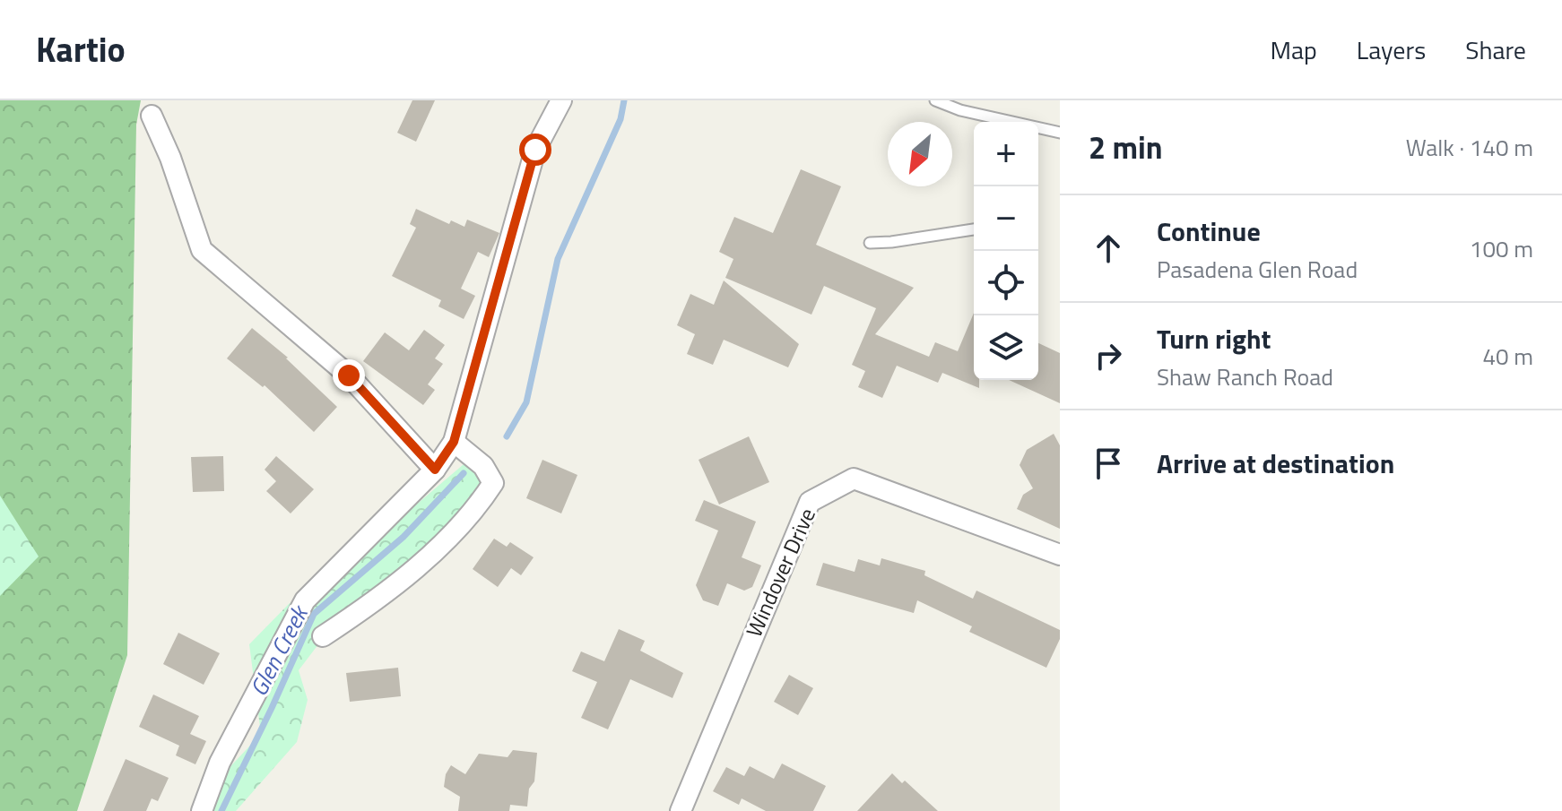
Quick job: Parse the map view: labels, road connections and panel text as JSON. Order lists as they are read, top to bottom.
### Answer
{
  "streets": {
    "street": ["Windover Drive"]
  },
  "water": ["Glen Creek"],
  "north": "bottom left",
  "page": {
    "header": "Kartio",
    "nav": ["Map", "Layers", "Share"],
    "heading": ["2 min", "Walk · 140 m"],
    "map_buttons": ["+", "−"],
    "list": [
      ["Continue", "Pasadena Glen Road", "100 m"],
      ["Turn right", "Shaw Ranch Road", "40 m"],
      "Arrive at destination"
    ]
  }
}
